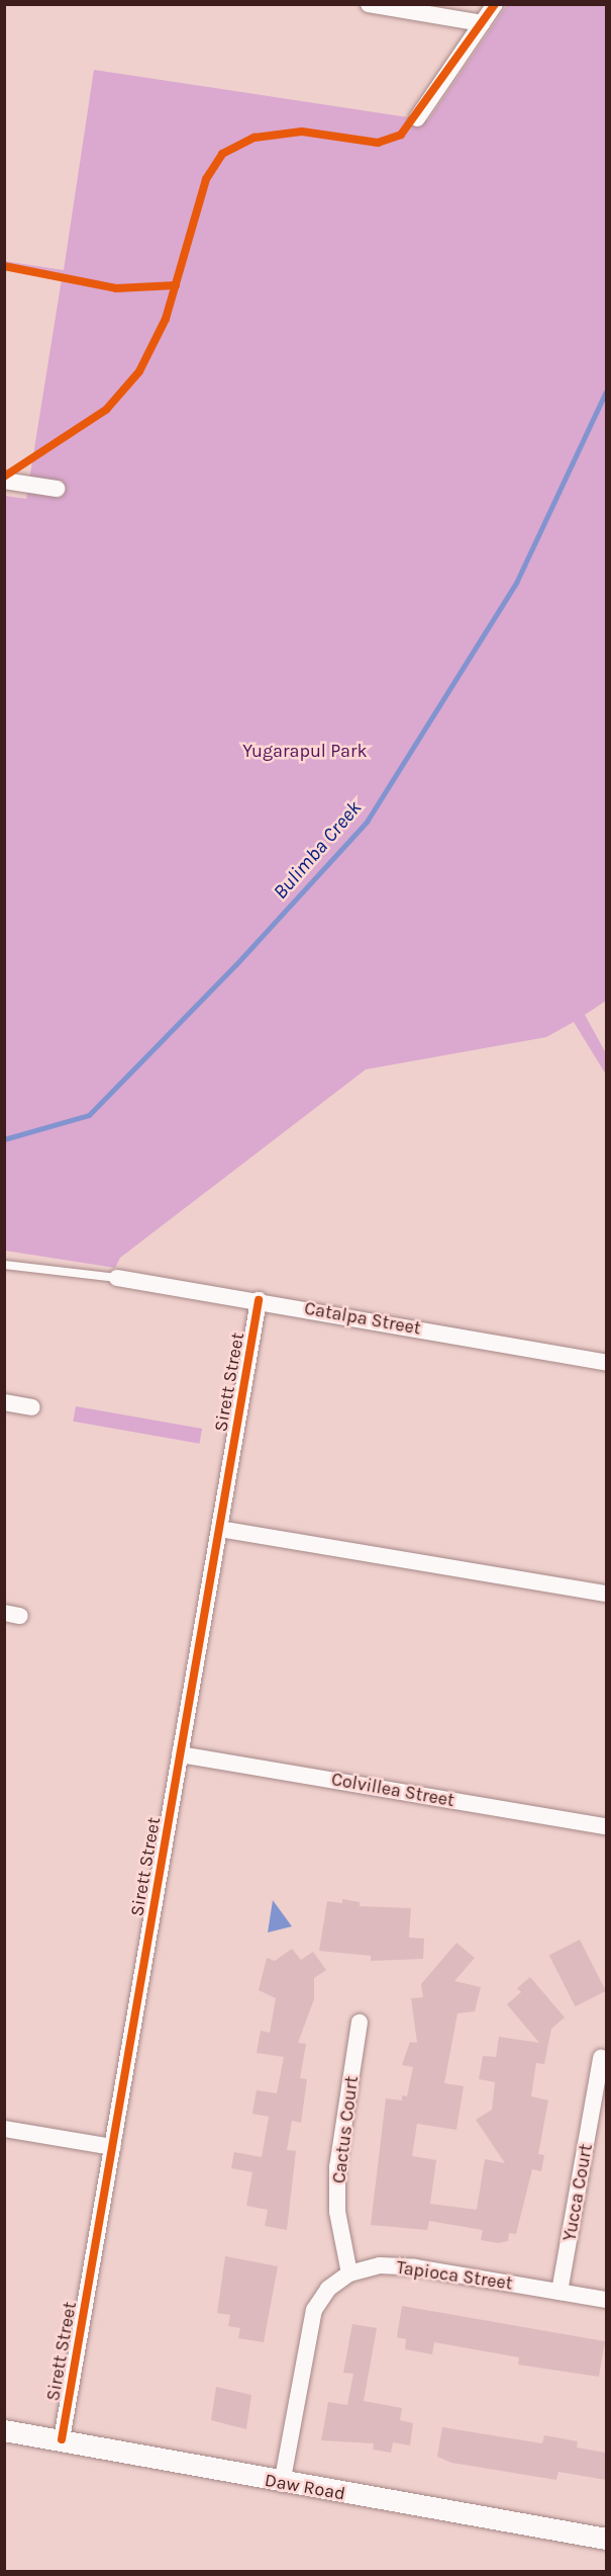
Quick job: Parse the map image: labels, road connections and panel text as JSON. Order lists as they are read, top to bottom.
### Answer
{
  "streets": {
    "street": [
      "Catalpa Street",
      "Sirett Street",
      "Colvillea Street",
      "Cactus Court",
      "Yucca Court",
      "Tapioca Street",
      "Daw Road"
    ]
  },
  "crossings": [
    ["Catalpa Street", "Sirett Street"],
    ["Sirett Street", "Colvillea Street"],
    ["Sirett Street", "Daw Road"],
    ["Cactus Court", "Tapioca Street"],
    ["Yucca Court", "Tapioca Street"],
    ["Tapioca Street", "Daw Road"]
  ],
  "water": ["Bulimba Creek"],
  "parks": ["Yugarapul Park"]
}
